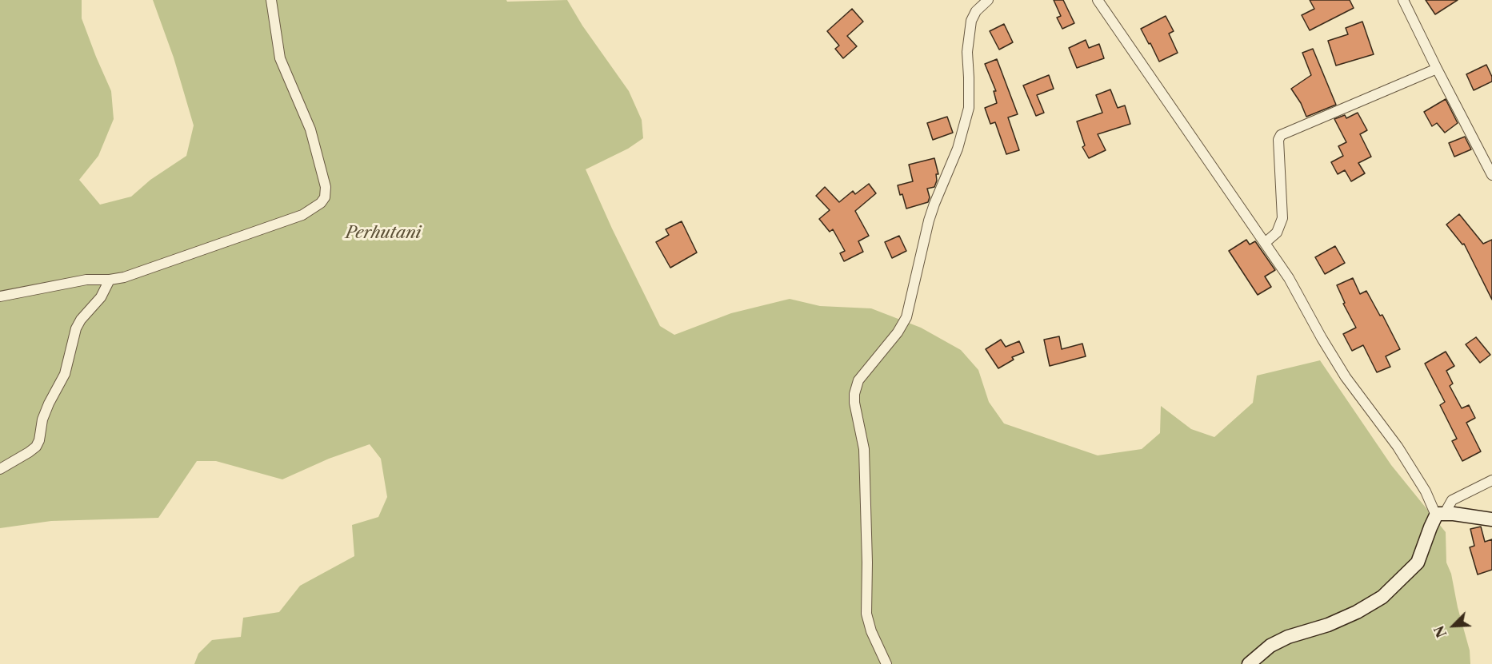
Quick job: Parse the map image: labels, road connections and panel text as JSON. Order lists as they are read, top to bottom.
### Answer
{
  "parks": ["Perhutani"],
  "north": "bottom left"
}
